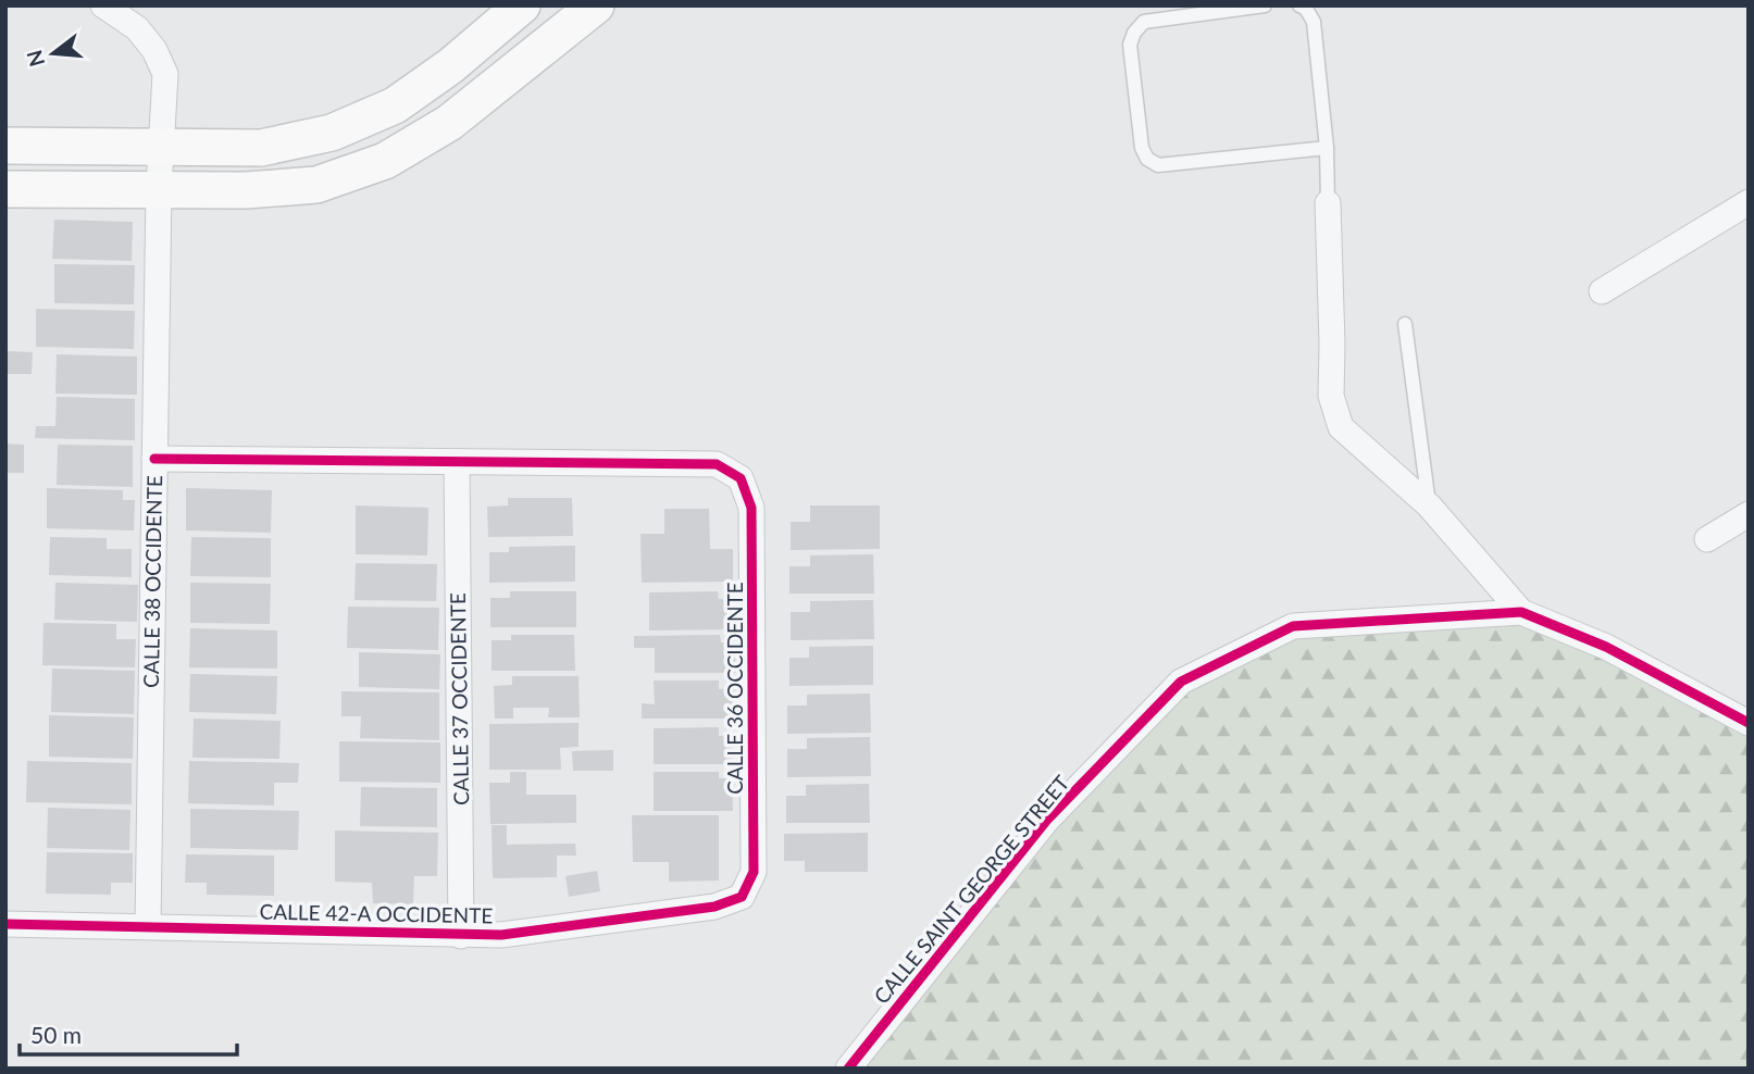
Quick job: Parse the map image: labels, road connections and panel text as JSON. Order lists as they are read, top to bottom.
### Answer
{
  "streets": {
    "street": [
      "CALLE 38 OCCIDENTE",
      "CALLE 36 OCCIDENTE",
      "CALLE 37 OCCIDENTE",
      "CALLE SAINT GEORGE STREET",
      "CALLE 42-A OCCIDENTE"
    ]
  },
  "crossings": [
    ["CALLE 38 OCCIDENTE", "CALLE 42-A OCCIDENTE"],
    ["CALLE 36 OCCIDENTE", "CALLE 37 OCCIDENTE"],
    ["CALLE 36 OCCIDENTE", "CALLE 42-A OCCIDENTE"],
    ["CALLE 37 OCCIDENTE", "CALLE 42-A OCCIDENTE"]
  ],
  "scale_bar": "50 m",
  "north": "left"
}
